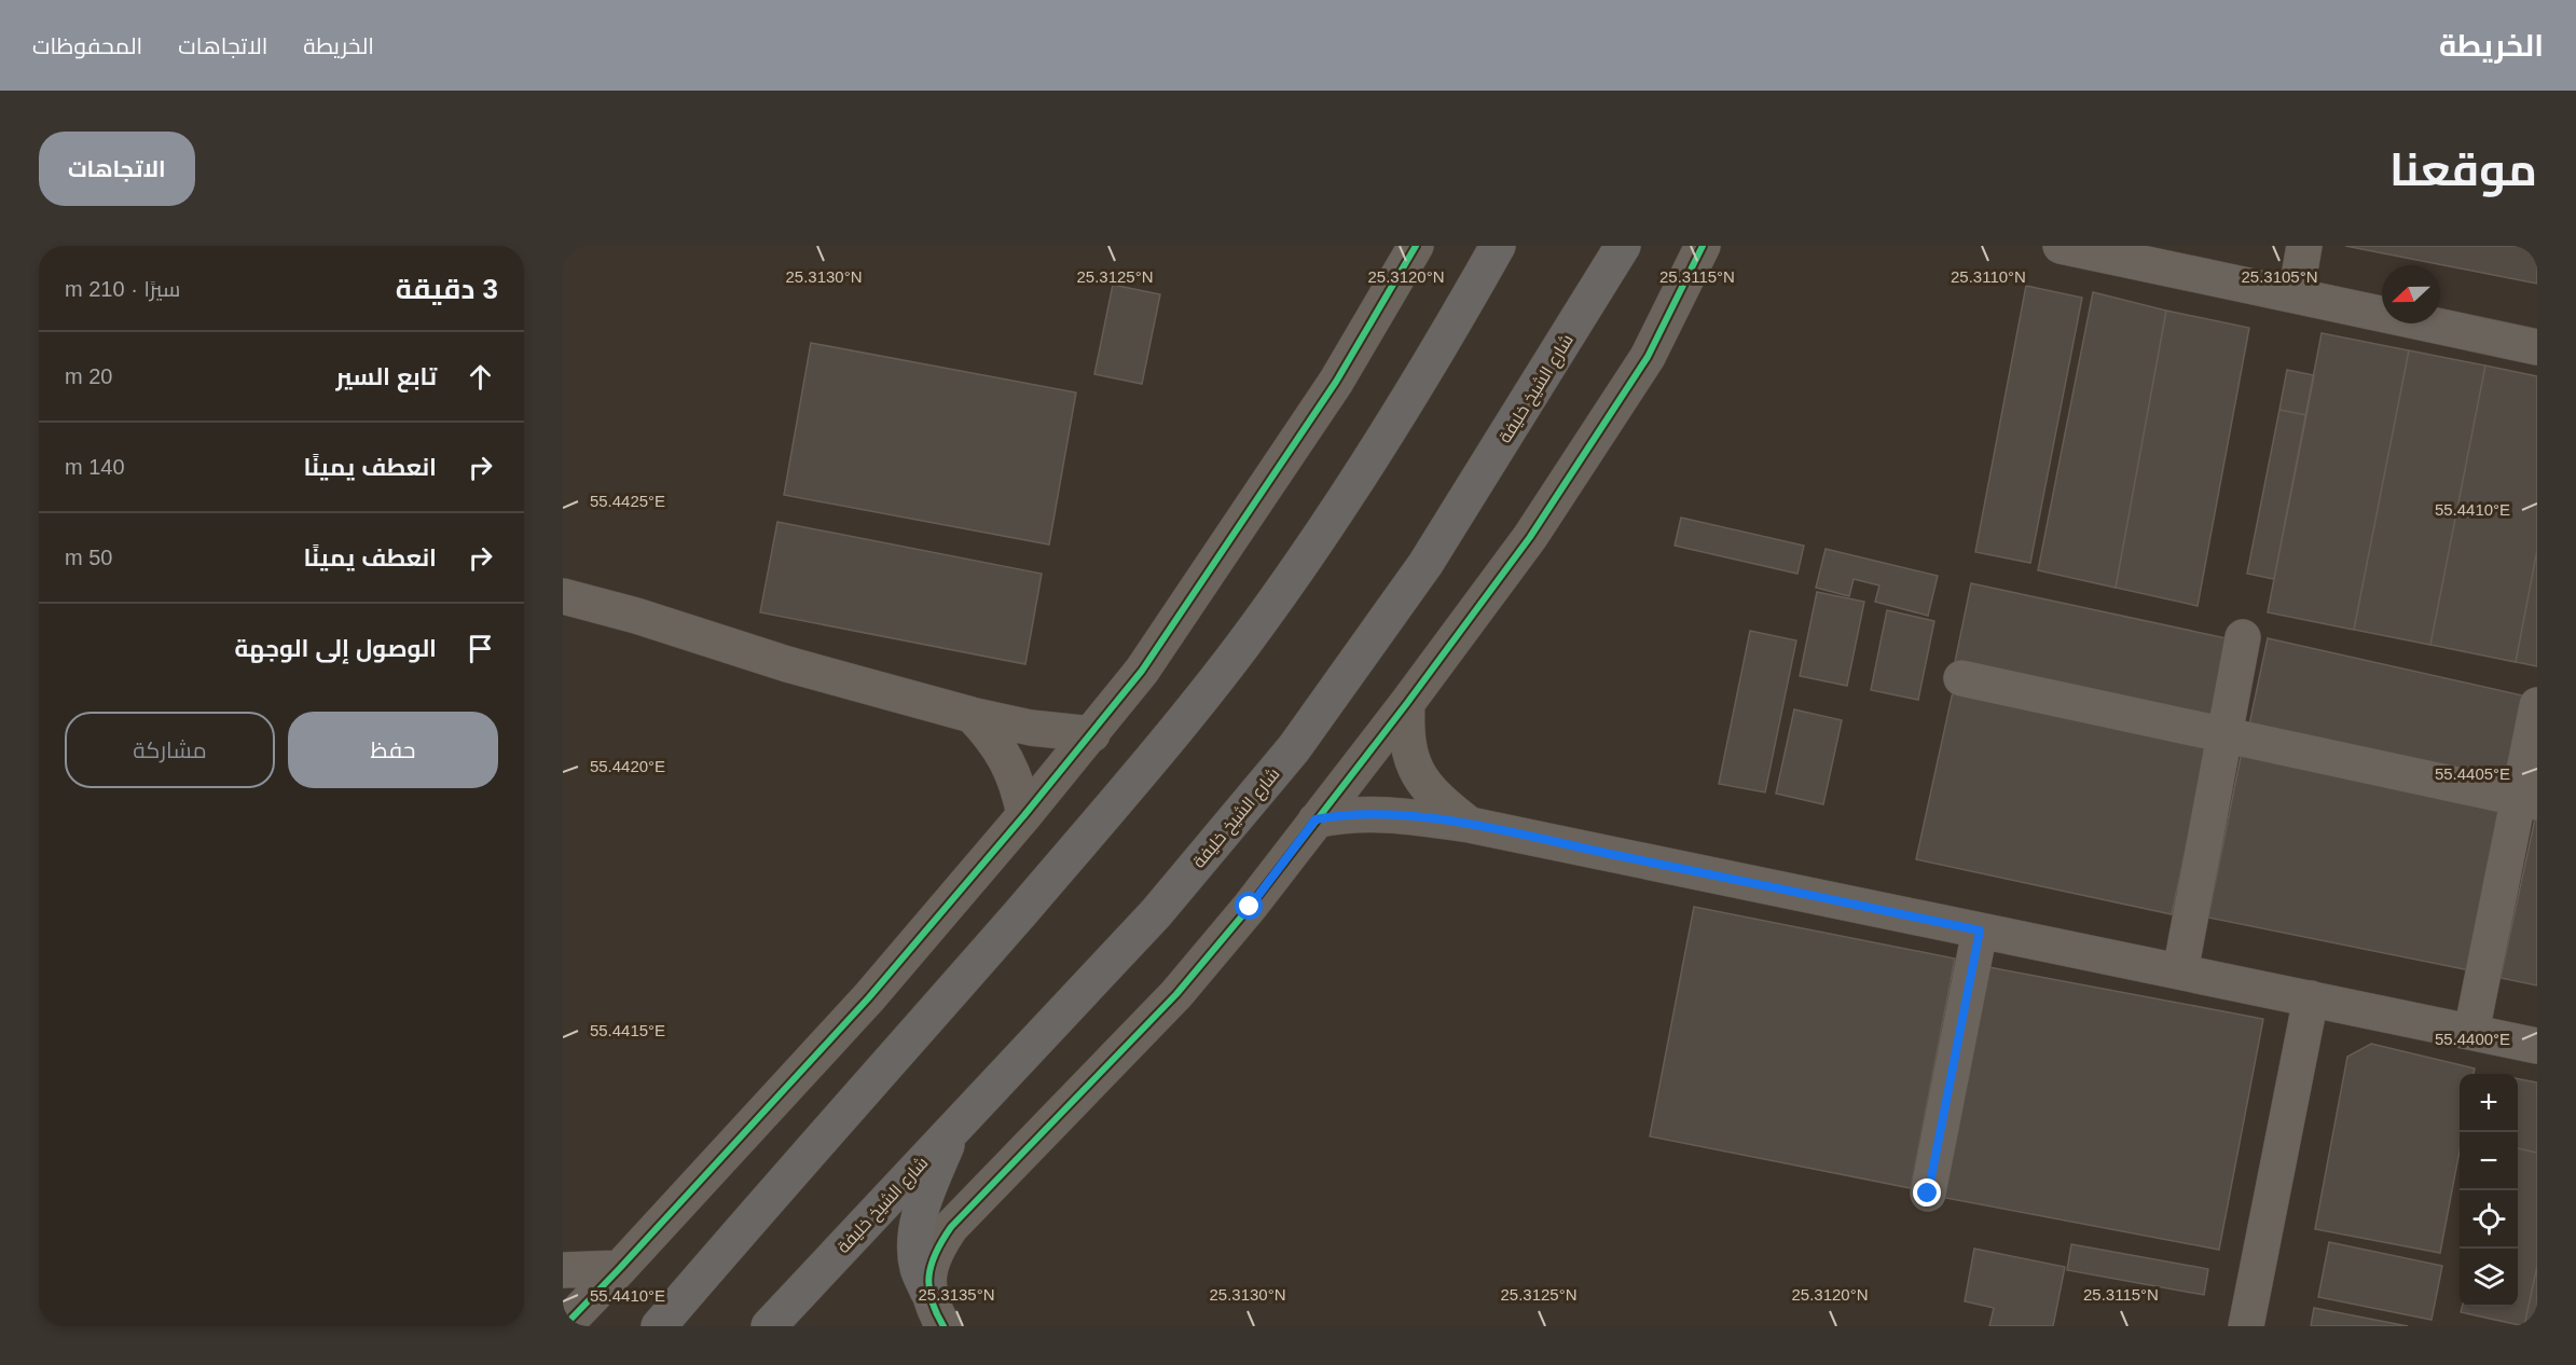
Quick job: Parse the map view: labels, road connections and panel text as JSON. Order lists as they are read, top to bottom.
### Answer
{
  "streets": {
    "highway": ["شارع الشيخ خليفة"]
  },
  "north": "left",
  "page": {
    "header": "الخريطة",
    "nav": ["الخريطة", "الاتجاهات", "المحفوظات"],
    "title": "موقعنا",
    "buttons": [
      "الاتجاهات",
      ["حفظ", "مشاركة"]
    ],
    "heading": ["3 دقيقة", "سيرًا · 210 m"],
    "list": [
      ["تابع السير", "20 m"],
      ["انعطف يمينًا", "140 m"],
      ["انعطف يمينًا", "50 m"],
      "الوصول إلى الوجهة"
    ],
    "map_buttons": ["+", "−"]
  },
  "coordinates": [
    "25.3130°N",
    "25.3125°N",
    "25.3120°N",
    "25.3115°N",
    "25.3110°N",
    "25.3105°N",
    "55.4425°E",
    "55.4410°E",
    "55.4420°E",
    "55.4405°E",
    "55.4415°E",
    "55.4400°E",
    "25.3135°N"
  ]
}
